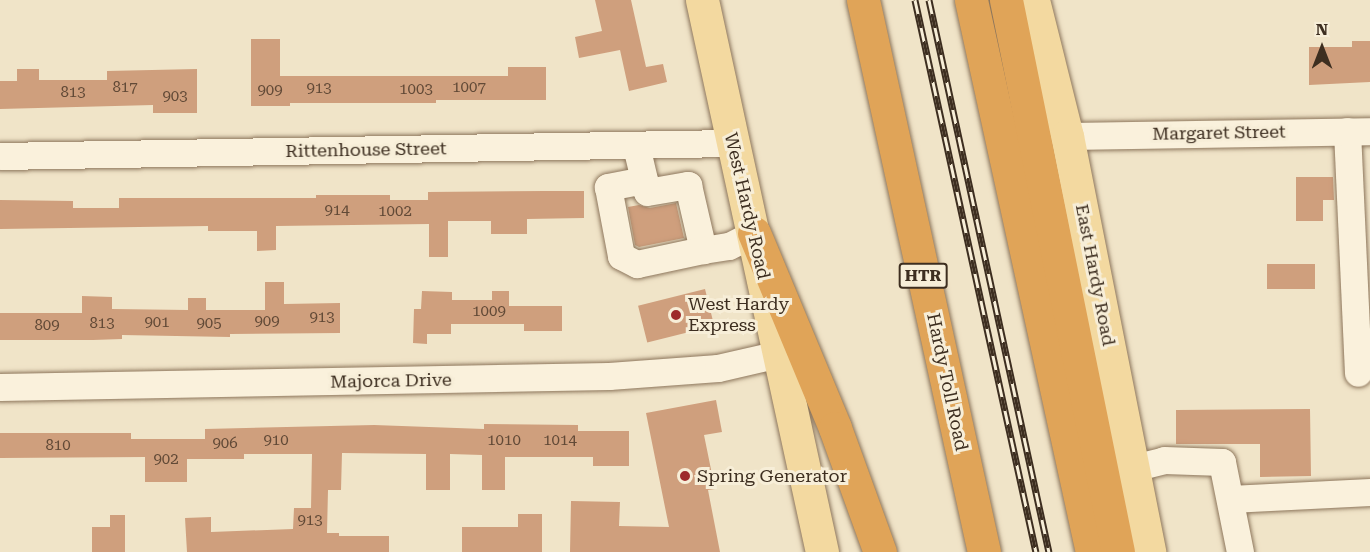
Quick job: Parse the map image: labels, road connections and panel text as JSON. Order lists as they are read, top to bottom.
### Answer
{
  "streets": {
    "highway": ["HTR", "Hardy Toll Road"],
    "main road": ["West Hardy Road", "East Hardy Road"],
    "street": ["Margaret Street", "Rittenhouse Street", "Majorca Drive"]
  },
  "crossings": [
    ["Margaret Street", "East Hardy Road"],
    ["Rittenhouse Street", "West Hardy Road"],
    ["West Hardy Road", "Majorca Drive"]
  ],
  "places": ["West Hardy Express", "Spring Generator"],
  "house_numbers": [
    "817",
    "1007",
    "913",
    "1003",
    "909",
    "813",
    "903",
    "914",
    "1002",
    "1009",
    "913",
    "909",
    "901",
    "813",
    "905",
    "809",
    "910",
    "1010",
    "1014",
    "906",
    "810",
    "902",
    "913"
  ],
  "north": "top"
}
